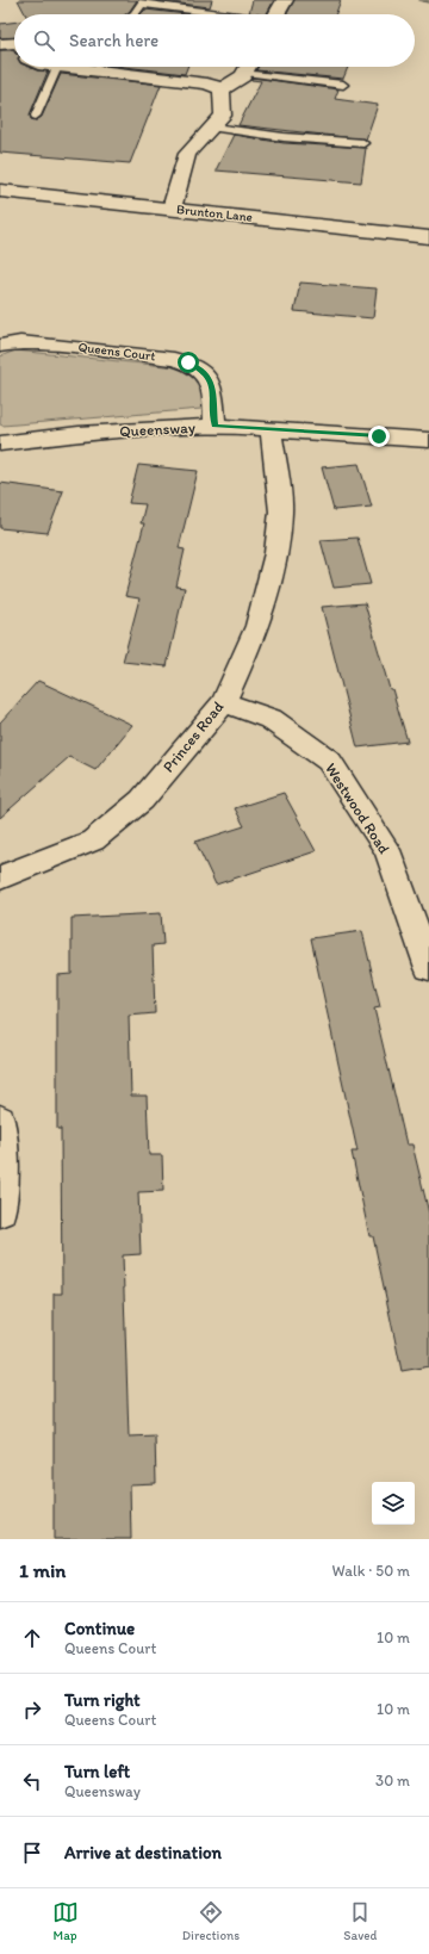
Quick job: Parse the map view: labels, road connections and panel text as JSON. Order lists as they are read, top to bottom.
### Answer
{
  "streets": {
    "street": [
      "Brunton Lane",
      "Queens Court",
      "Queensway",
      "Princes Road",
      "Westwood Road"
    ]
  },
  "crossings": [
    ["Queens Court", "Queensway"],
    ["Queensway", "Princes Road"],
    ["Princes Road", "Westwood Road"]
  ],
  "page": {
    "search": "Search here",
    "heading": ["1 min", "Walk · 50 m"],
    "list": [
      ["Continue", "Queens Court", "10 m"],
      ["Turn right", "Queens Court", "10 m"],
      ["Turn left", "Queensway", "30 m"],
      "Arrive at destination"
    ],
    "nav": ["Map", "Directions", "Saved"]
  }
}
